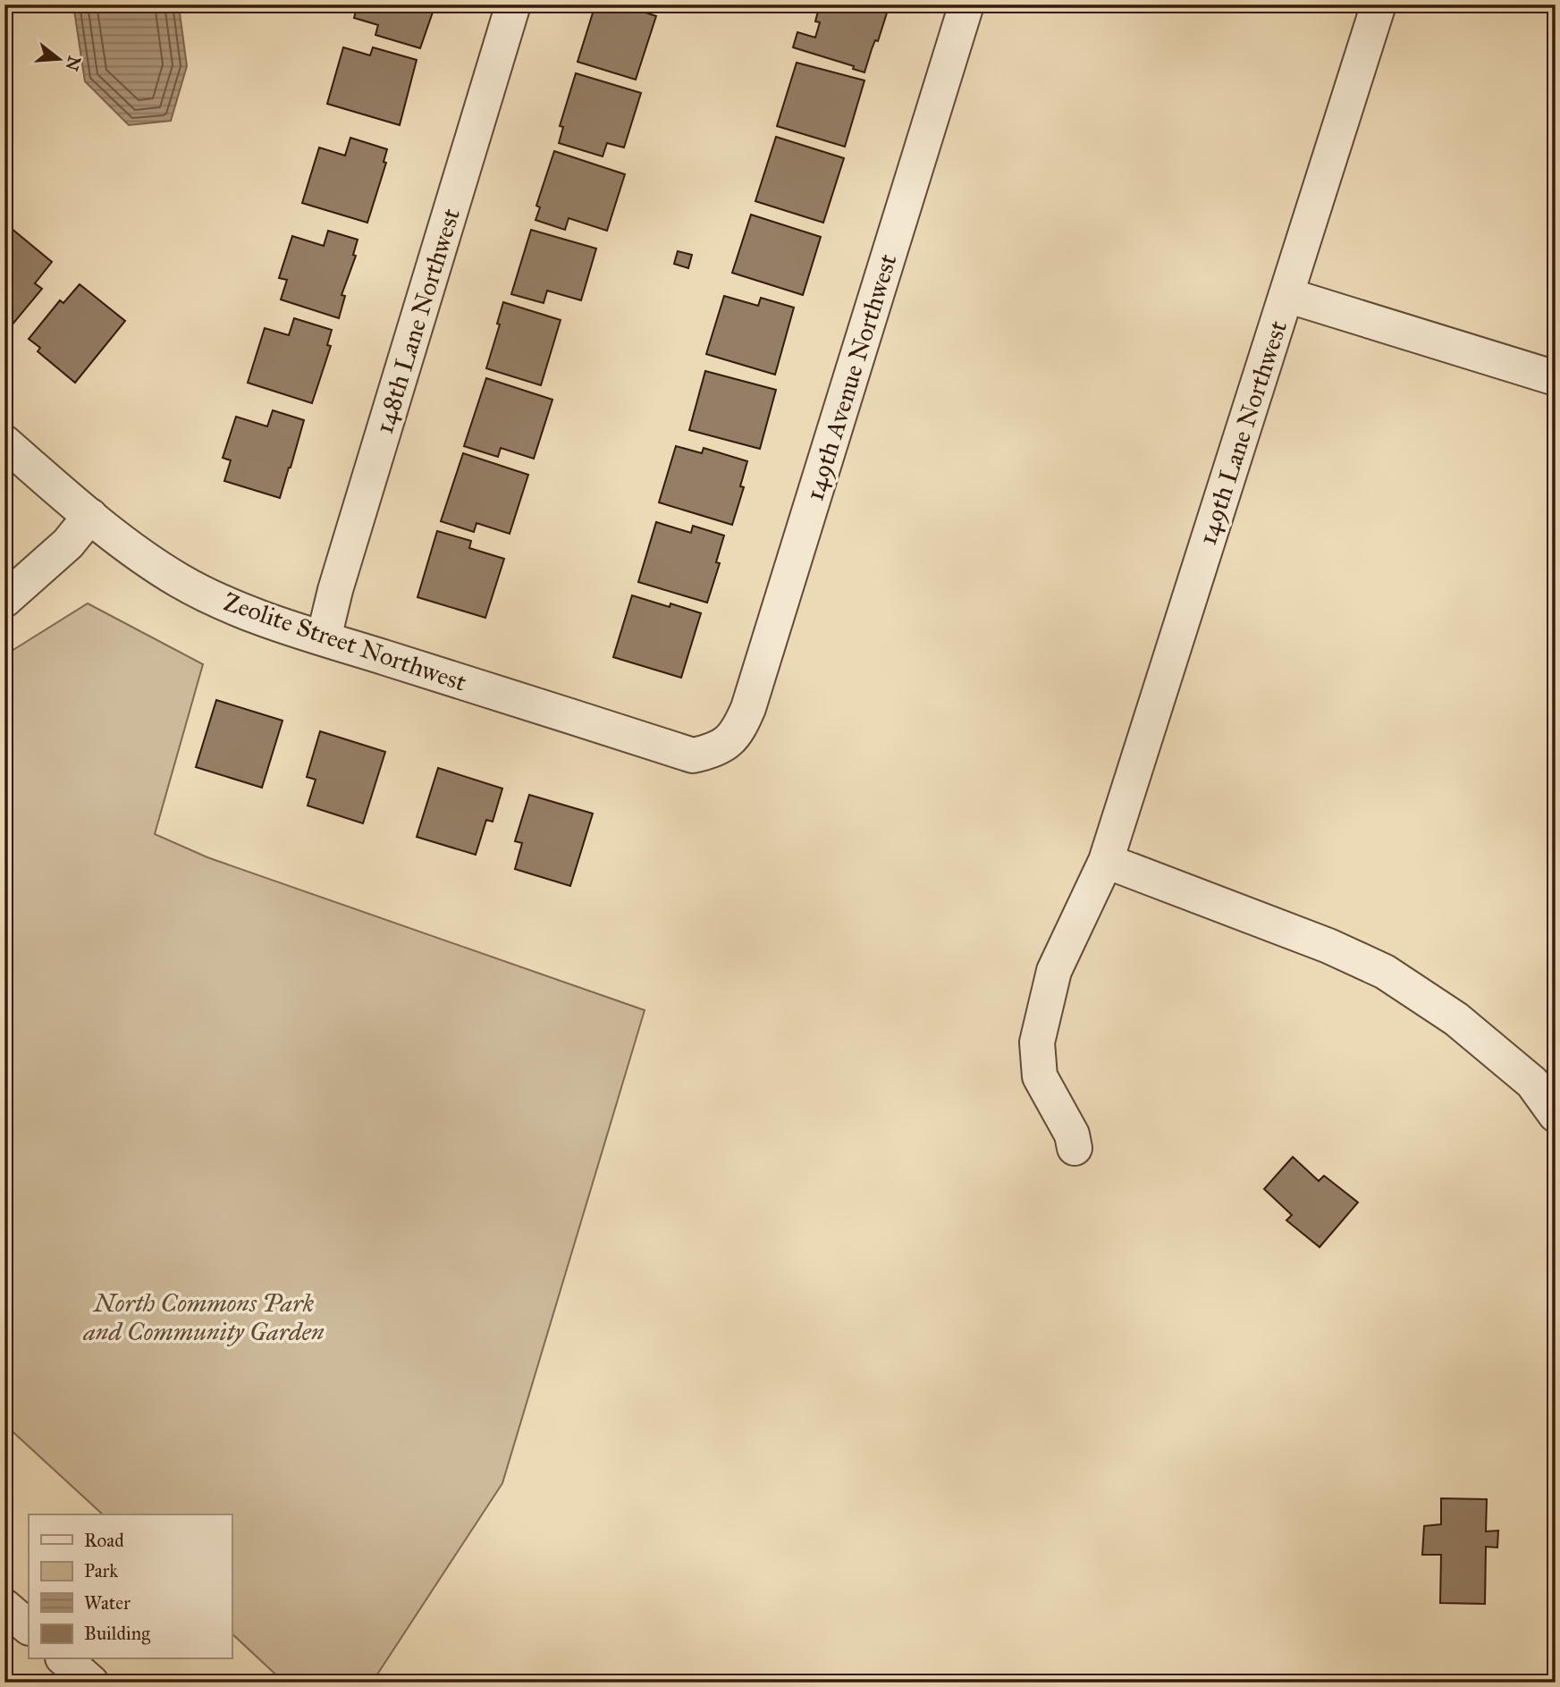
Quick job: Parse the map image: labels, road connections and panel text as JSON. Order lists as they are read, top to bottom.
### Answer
{
  "streets": {
    "street": [
      "148th Lane Northwest",
      "149th Avenue Northwest",
      "149th Lane Northwest",
      "Zeolite Street Northwest"
    ]
  },
  "crossings": [
    ["148th Lane Northwest", "Zeolite Street Northwest"],
    ["149th Avenue Northwest", "Zeolite Street Northwest"]
  ],
  "parks": ["North Commons Park and Community Garden"],
  "legend": [
    "Road",
    "Park",
    "Water",
    "Building"
  ],
  "north": "right"
}
